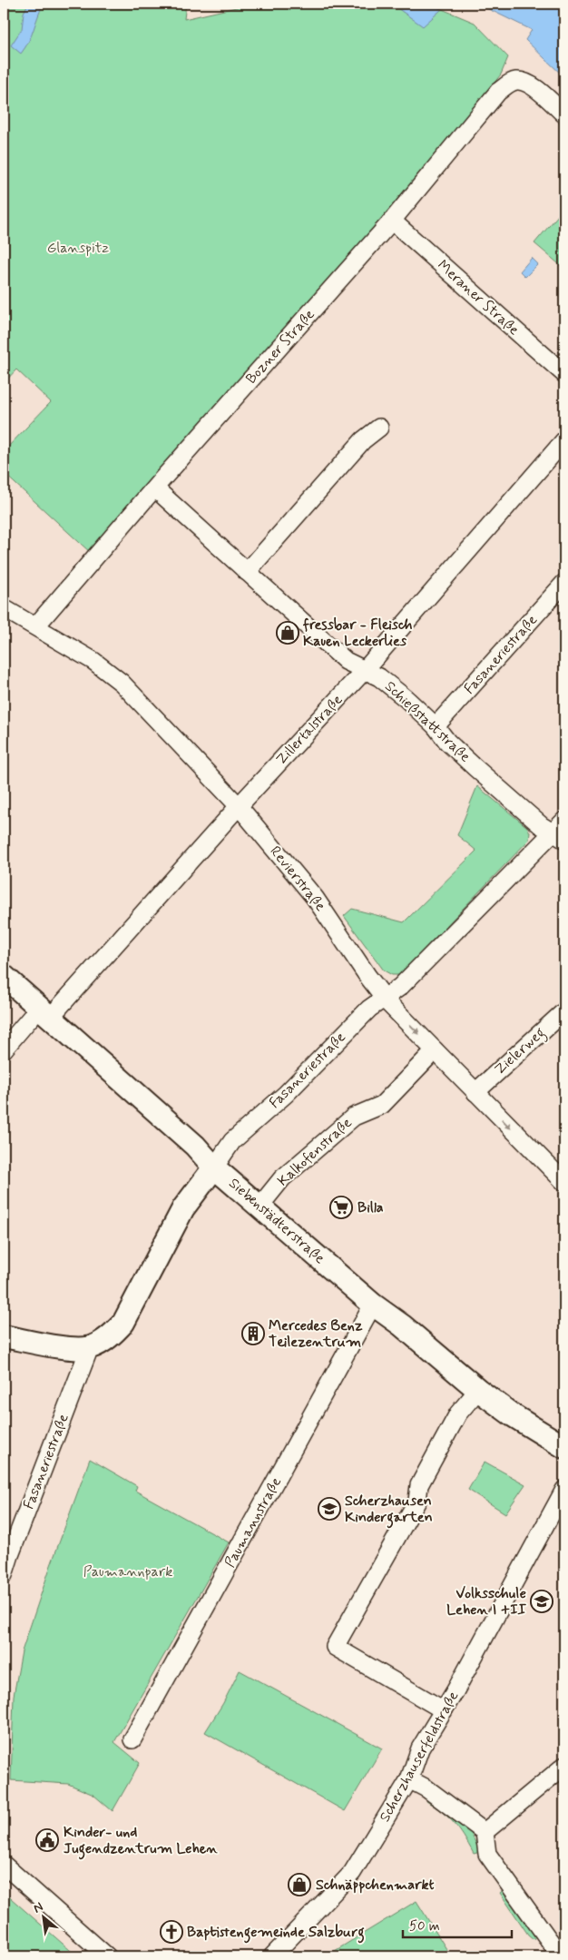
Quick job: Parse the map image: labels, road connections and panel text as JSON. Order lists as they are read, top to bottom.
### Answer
{
  "streets": {
    "street": [
      "Meraner Straße",
      "Bozner Straße",
      "Fasaneriestraße",
      "Schießstattstraße",
      "Zillertalstraße",
      "Revierstraße",
      "Zielerweg",
      "Kalkofenstraße",
      "Siebenstädterstraße",
      "Paumannstraße",
      "Scherzhauserfeldstraße"
    ]
  },
  "crossings": [
    ["Meraner Straße", "Bozner Straße"],
    ["Bozner Straße", "Schießstattstraße"],
    ["Bozner Straße", "Revierstraße"],
    ["Fasaneriestraße", "Schießstattstraße"],
    ["Fasaneriestraße", "Revierstraße"],
    ["Fasaneriestraße", "Siebenstädterstraße"],
    ["Schießstattstraße", "Zillertalstraße"],
    ["Zillertalstraße", "Revierstraße"],
    ["Zillertalstraße", "Siebenstädterstraße"],
    ["Revierstraße", "Zielerweg"],
    ["Revierstraße", "Kalkofenstraße"],
    ["Kalkofenstraße", "Siebenstädterstraße"],
    ["Siebenstädterstraße", "Paumannstraße"]
  ],
  "parks": ["Glanspitz", "Paumannpark"],
  "places": {
    "shop": ["fressbar - Fleisch Kauen Leckerlies", "Schnäppchenmarkt"],
    "supermarket": ["Billa"],
    "building": ["Mercedes Benz Teilezentrum"],
    "school or university": ["Scherzhausen Kindergarten", "Volksschule Lehen I +II"],
    "public building": ["Kinder- und Jugendzentrum Lehen"],
    "church": ["Baptistengemeinde Salzburg"]
  },
  "scale_bar": "50 m",
  "north": "top left"
}
